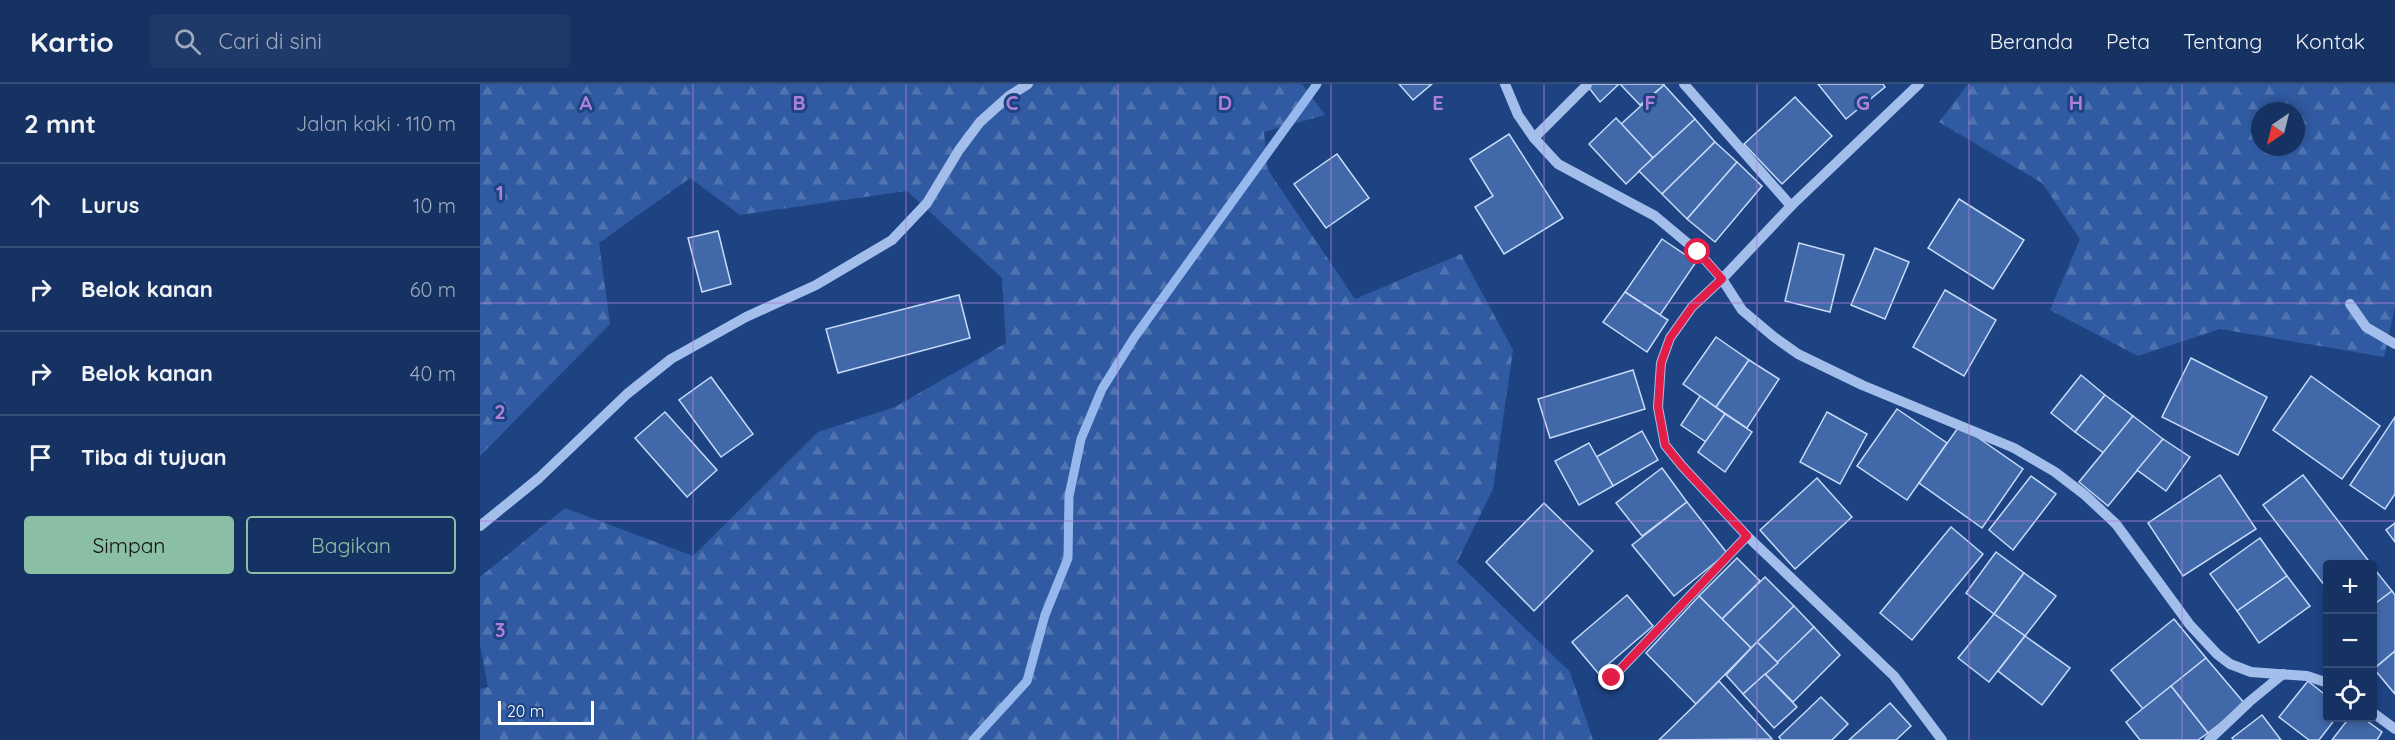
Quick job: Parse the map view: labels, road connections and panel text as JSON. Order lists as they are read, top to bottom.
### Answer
{
  "scale_bar": "20 m",
  "north": "bottom left",
  "page": {
    "header": "Kartio",
    "search": "Cari di sini",
    "nav": [
      "Beranda",
      "Peta",
      "Tentang",
      "Kontak"
    ],
    "heading": ["2 mnt", "Jalan kaki · 110 m"],
    "list": [
      ["Lurus", "10 m"],
      ["Belok kanan", "60 m"],
      ["Belok kanan", "40 m"],
      "Tiba di tujuan"
    ],
    "buttons": ["Simpan", "Bagikan"],
    "map_buttons": ["+", "−"],
    "scale": "20 m"
  },
  "grid": {
    "columns": [
      "A",
      "B",
      "C",
      "D",
      "E",
      "F",
      "G",
      "H"
    ],
    "rows": ["1", "2", "3"]
  }
}
